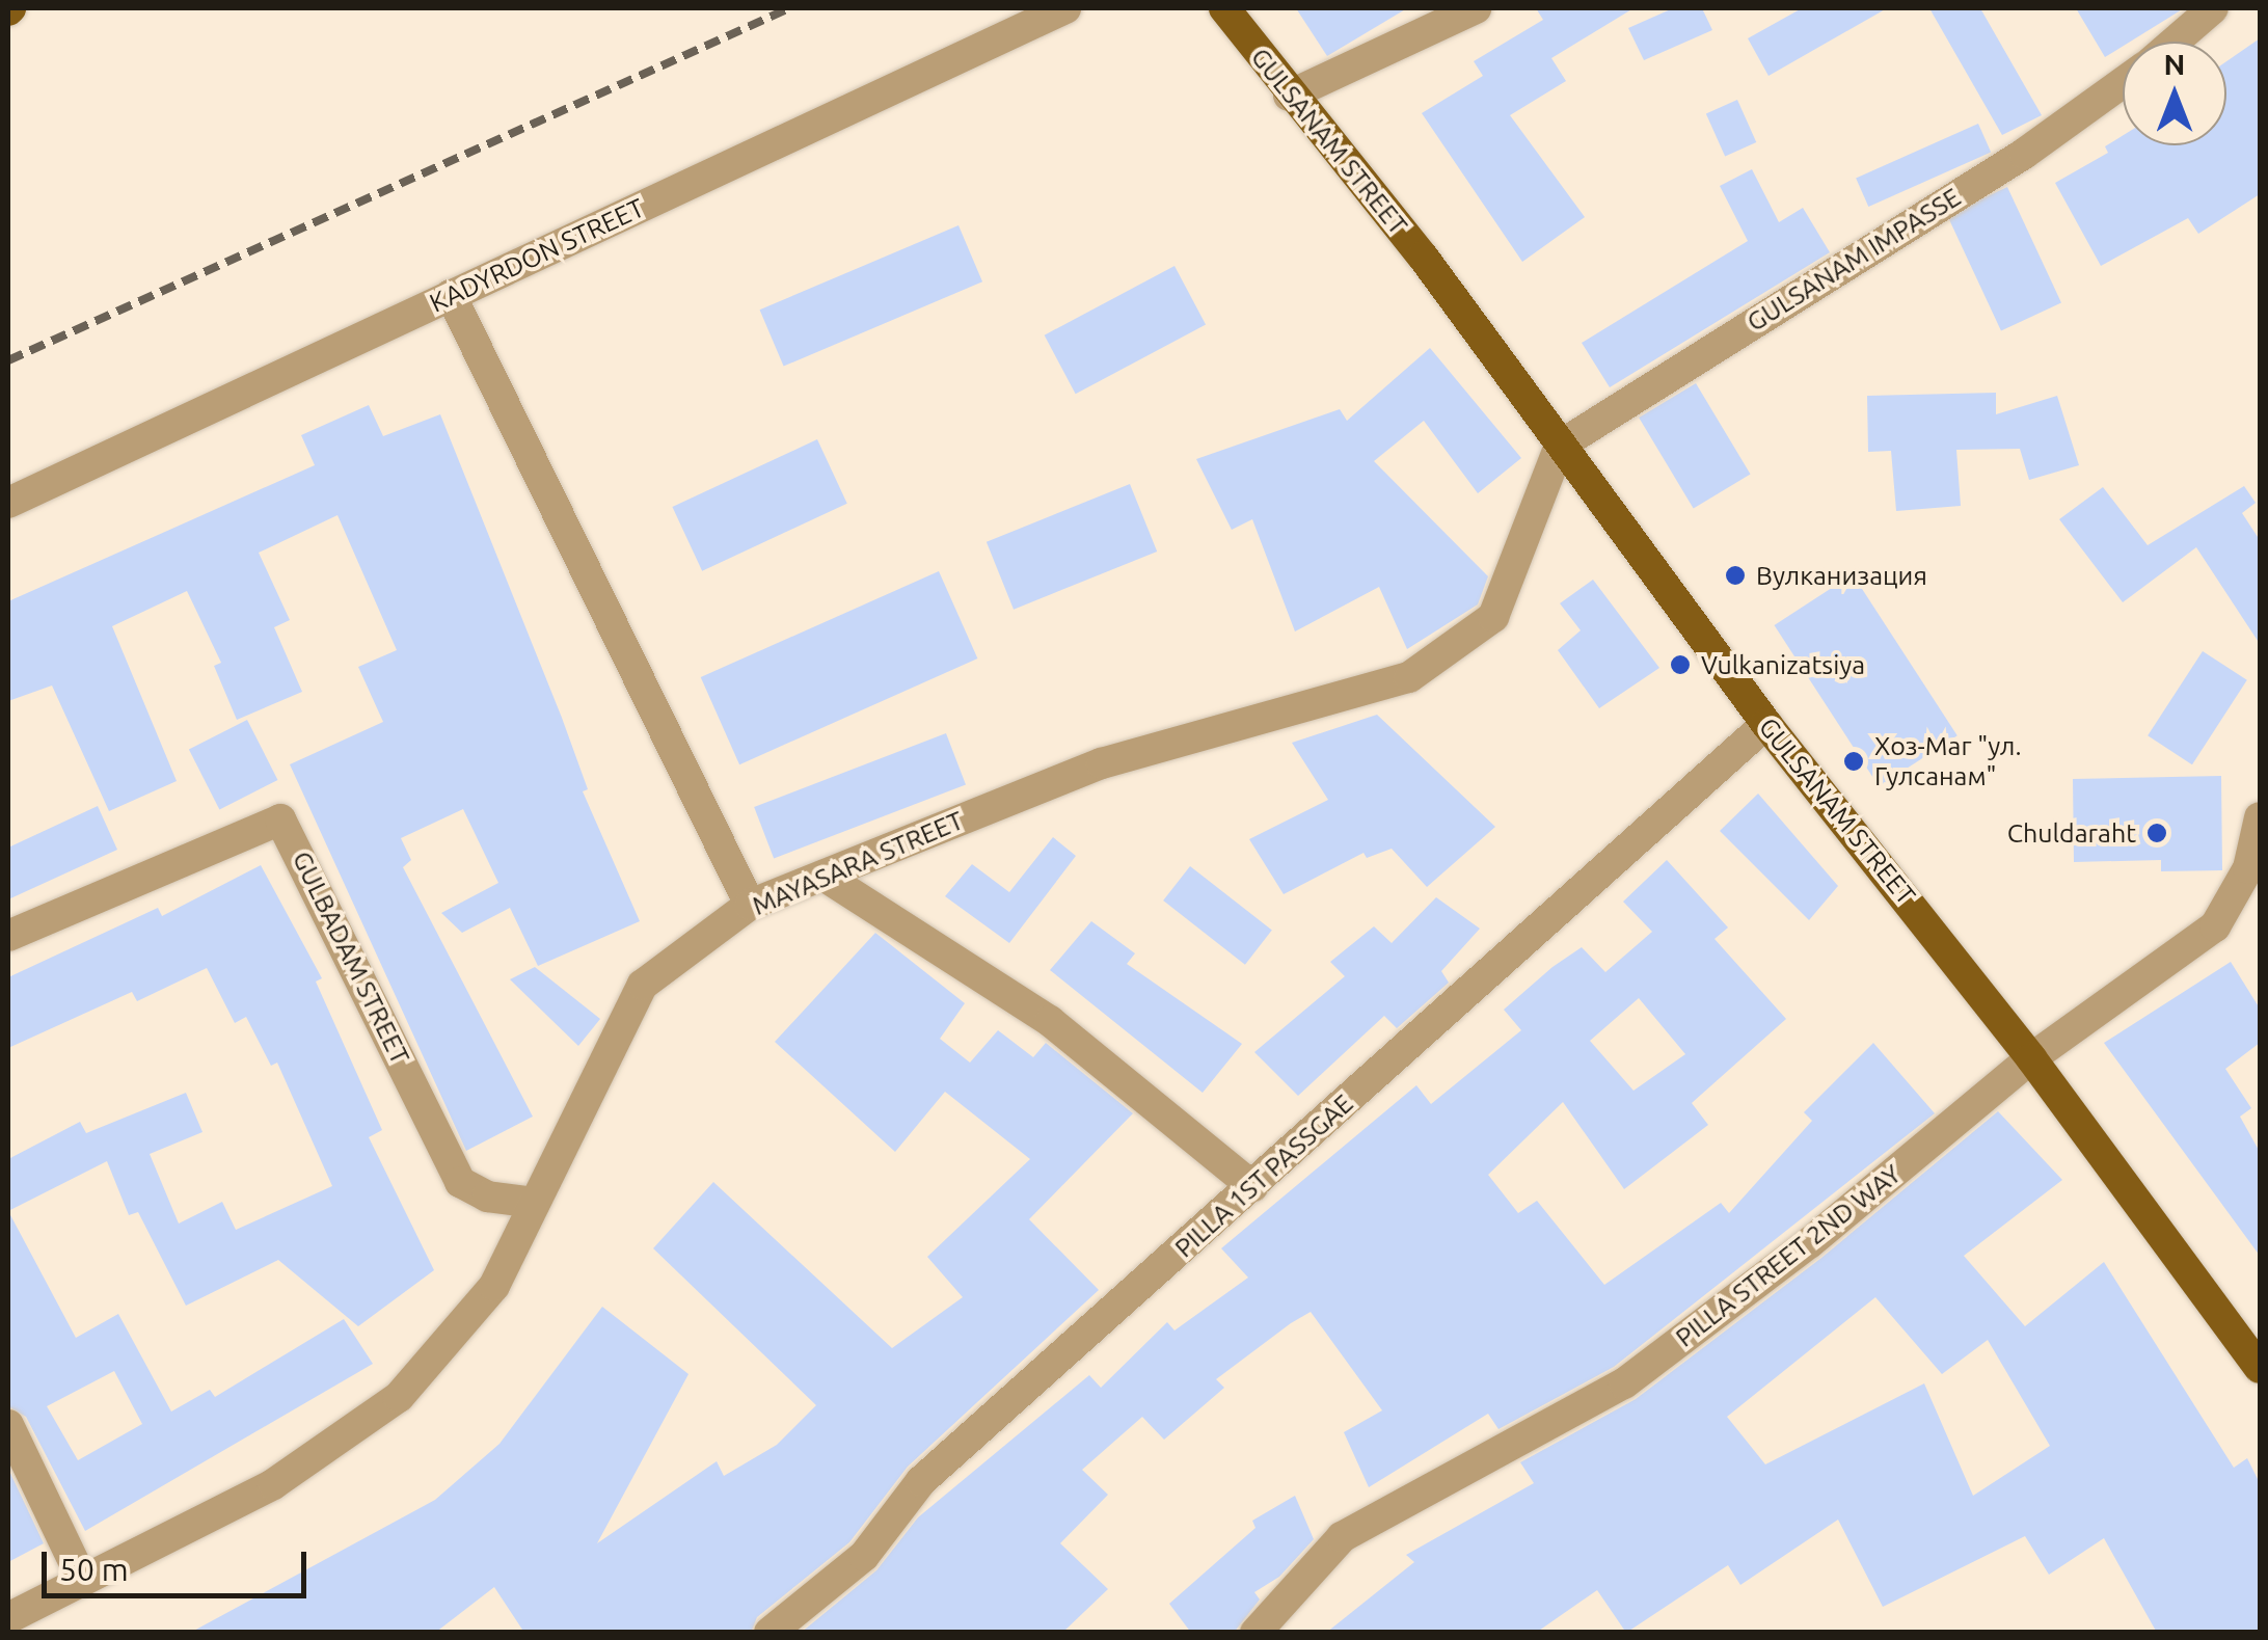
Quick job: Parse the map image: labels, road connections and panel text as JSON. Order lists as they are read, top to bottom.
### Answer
{
  "streets": {
    "main road": ["GULSANAM STREET"],
    "street": [
      "KADYRDON STREET",
      "GULSANAM IMPASSE",
      "MAYASARA STREET",
      "GULBADAM STREET",
      "PILLA 1ST PASSGAE",
      "PILLA STREET 2ND WAY"
    ]
  },
  "crossings": [
    ["GULSANAM STREET", "GULSANAM IMPASSE"],
    ["GULSANAM STREET", "MAYASARA STREET"],
    ["GULSANAM STREET", "PILLA 1ST PASSGAE"],
    ["GULSANAM STREET", "PILLA STREET 2ND WAY"],
    ["GULSANAM IMPASSE", "MAYASARA STREET"],
    ["MAYASARA STREET", "GULBADAM STREET"]
  ],
  "places": [
    "Вулканизация",
    "Vulkanizatsiya",
    "Хоз-Маг \"ул. Гулсанам\"",
    "Chuldaraht"
  ],
  "scale_bar": "50 m",
  "north": "top"
}
